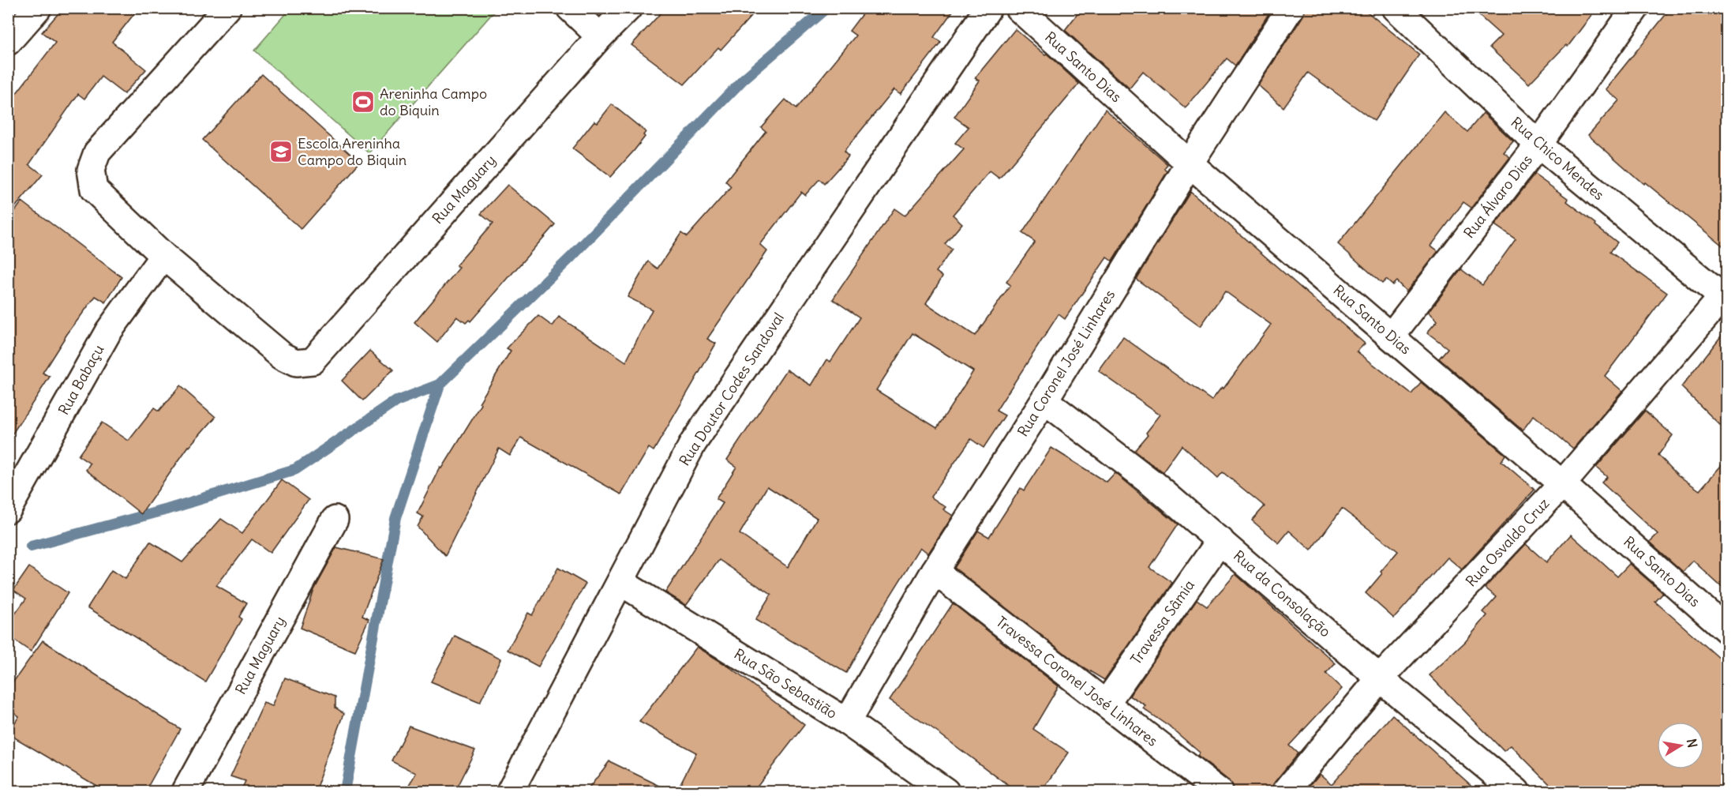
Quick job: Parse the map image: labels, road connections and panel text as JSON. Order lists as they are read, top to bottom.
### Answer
{
  "streets": {
    "street": [
      "Rua Santo Dias",
      "Rua Chico Mendes",
      "Rua Maguary",
      "Rua Álvaro Dias",
      "Rua Coronel José Linhares",
      "Rua Babaçu",
      "Rua Doutor Codes Sandoval",
      "Rua Osvaldo Cruz",
      "Rua da Consolação",
      "Travessa Sâmia",
      "Travessa Coronel José Linhares",
      "Rua São Sebastião"
    ]
  },
  "crossings": [
    ["Rua Santo Dias", "Rua Álvaro Dias"],
    ["Rua Santo Dias", "Rua Coronel José Linhares"],
    ["Rua Santo Dias", "Rua Osvaldo Cruz"],
    ["Rua Chico Mendes", "Rua Álvaro Dias"],
    ["Rua Chico Mendes", "Rua Osvaldo Cruz"],
    ["Rua Maguary", "Rua Babaçu"],
    ["Rua Coronel José Linhares", "Rua da Consolação"],
    ["Rua Coronel José Linhares", "Travessa Coronel José Linhares"],
    ["Rua Coronel José Linhares", "Rua São Sebastião"],
    ["Rua Doutor Codes Sandoval", "Rua São Sebastião"],
    ["Rua Osvaldo Cruz", "Rua da Consolação"],
    ["Rua da Consolação", "Travessa Sâmia"],
    ["Travessa Sâmia", "Travessa Coronel José Linhares"]
  ],
  "places": {
    "sports": ["Areninha Campo do Biquin"],
    "school or university": ["Escola Areninha Campo do Biquin"]
  },
  "north": "right"
}
